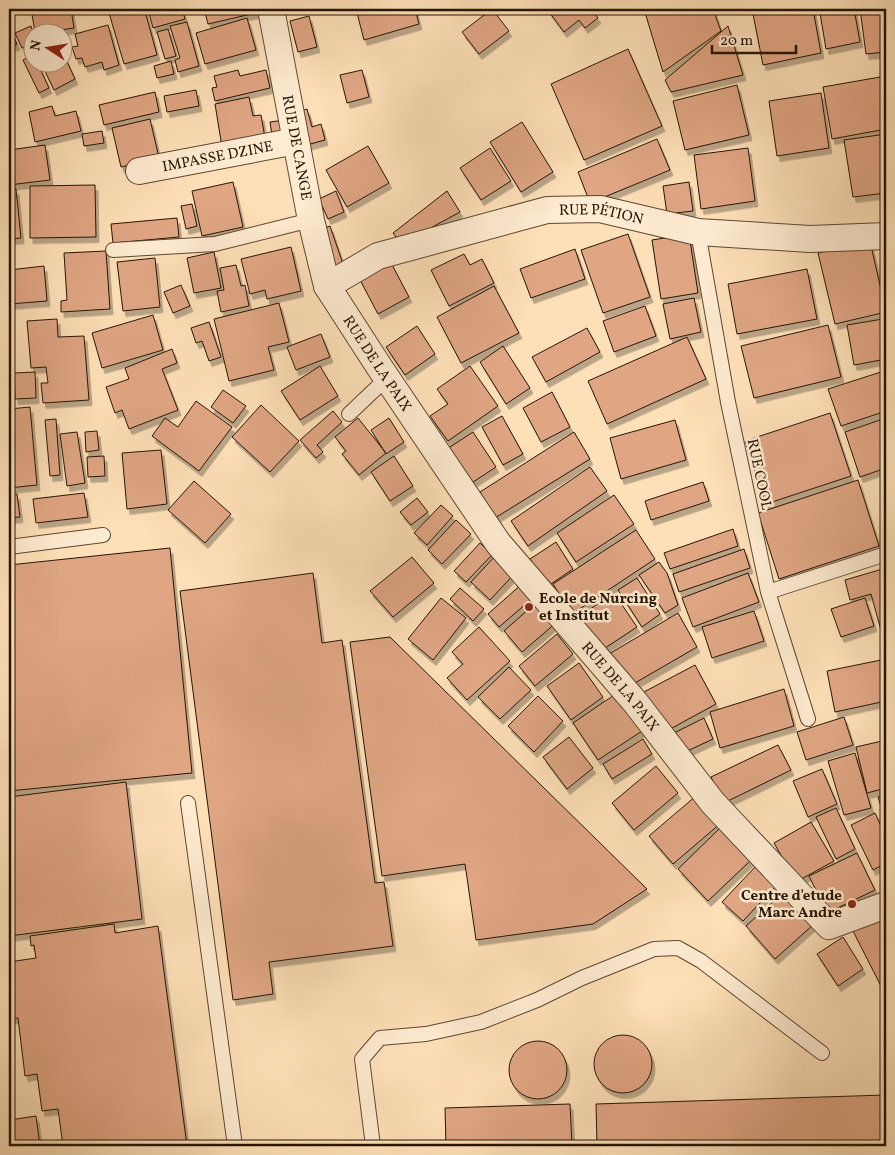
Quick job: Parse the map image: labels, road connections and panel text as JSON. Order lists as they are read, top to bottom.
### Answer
{
  "streets": {
    "street": [
      "RUE DE CANGE",
      "IMPASSE DZINE",
      "RUE PÉTION",
      "RUE DE LA PAIX"
    ],
    "lane": ["RUE COOL"]
  },
  "crossings": [
    ["RUE DE CANGE", "IMPASSE DZINE"],
    ["RUE DE CANGE", "RUE PÉTION"],
    ["RUE DE CANGE", "RUE DE LA PAIX"],
    ["RUE PÉTION", "RUE DE LA PAIX"],
    ["RUE PÉTION", "RUE COOL"]
  ],
  "places": ["Ecole de Nurcing et Institut", "Centre d'etude Marc Andre"],
  "scale_bar": "20 m",
  "north": "left"
}
